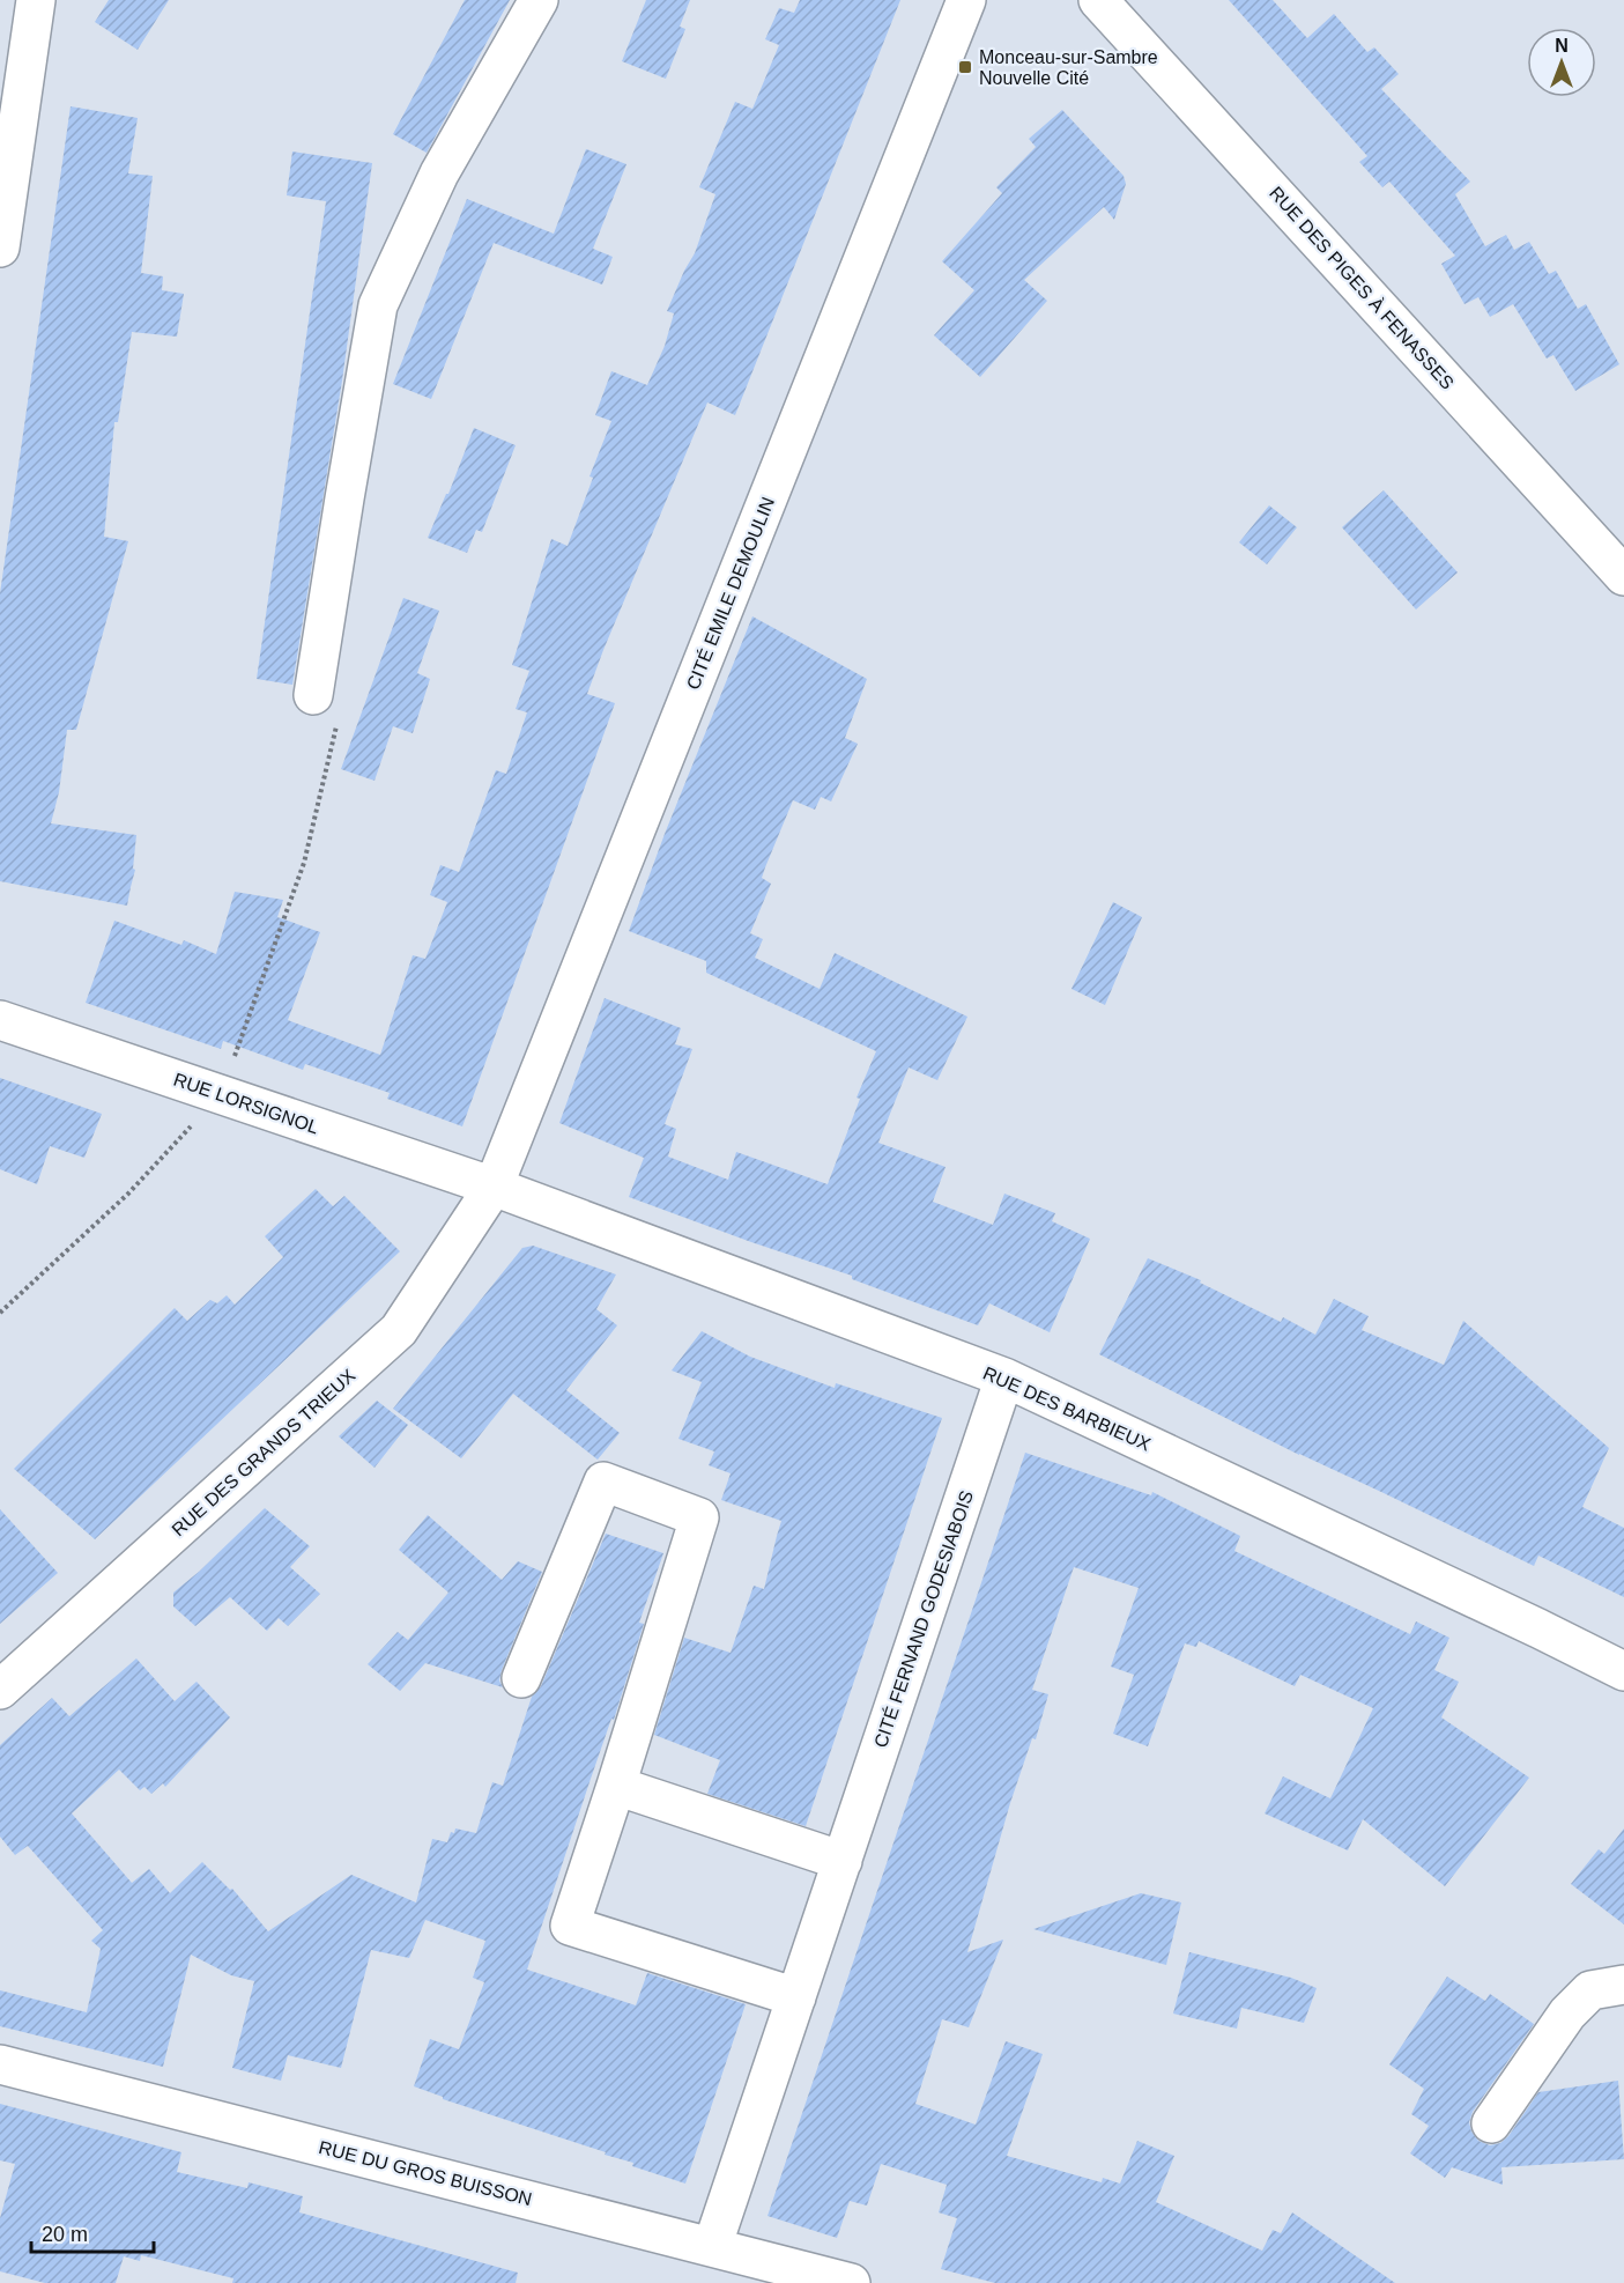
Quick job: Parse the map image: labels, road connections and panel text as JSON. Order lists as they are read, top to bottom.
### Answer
{
  "streets": {
    "street": [
      "RUE DES PIGES À FENASSES",
      "CITÉ EMILE DEMOULIN",
      "RUE LORSIGNOL",
      "RUE DES BARBIEUX",
      "RUE DES GRANDS TRIEUX",
      "CITÉ FERNAND GODESIABOIS",
      "RUE DU GROS BUISSON"
    ]
  },
  "crossings": [
    ["CITÉ EMILE DEMOULIN", "RUE LORSIGNOL"],
    ["CITÉ EMILE DEMOULIN", "RUE DES BARBIEUX"],
    ["CITÉ EMILE DEMOULIN", "RUE DES GRANDS TRIEUX"],
    ["RUE LORSIGNOL", "RUE DES BARBIEUX"],
    ["RUE LORSIGNOL", "RUE DES GRANDS TRIEUX"],
    ["RUE DES BARBIEUX", "RUE DES GRANDS TRIEUX"],
    ["RUE DES BARBIEUX", "CITÉ FERNAND GODESIABOIS"],
    ["CITÉ FERNAND GODESIABOIS", "RUE DU GROS BUISSON"]
  ],
  "places": {
    "transit": ["Monceau-sur-Sambre Nouvelle Cité"]
  },
  "scale_bar": "20 m",
  "north": "top"
}
